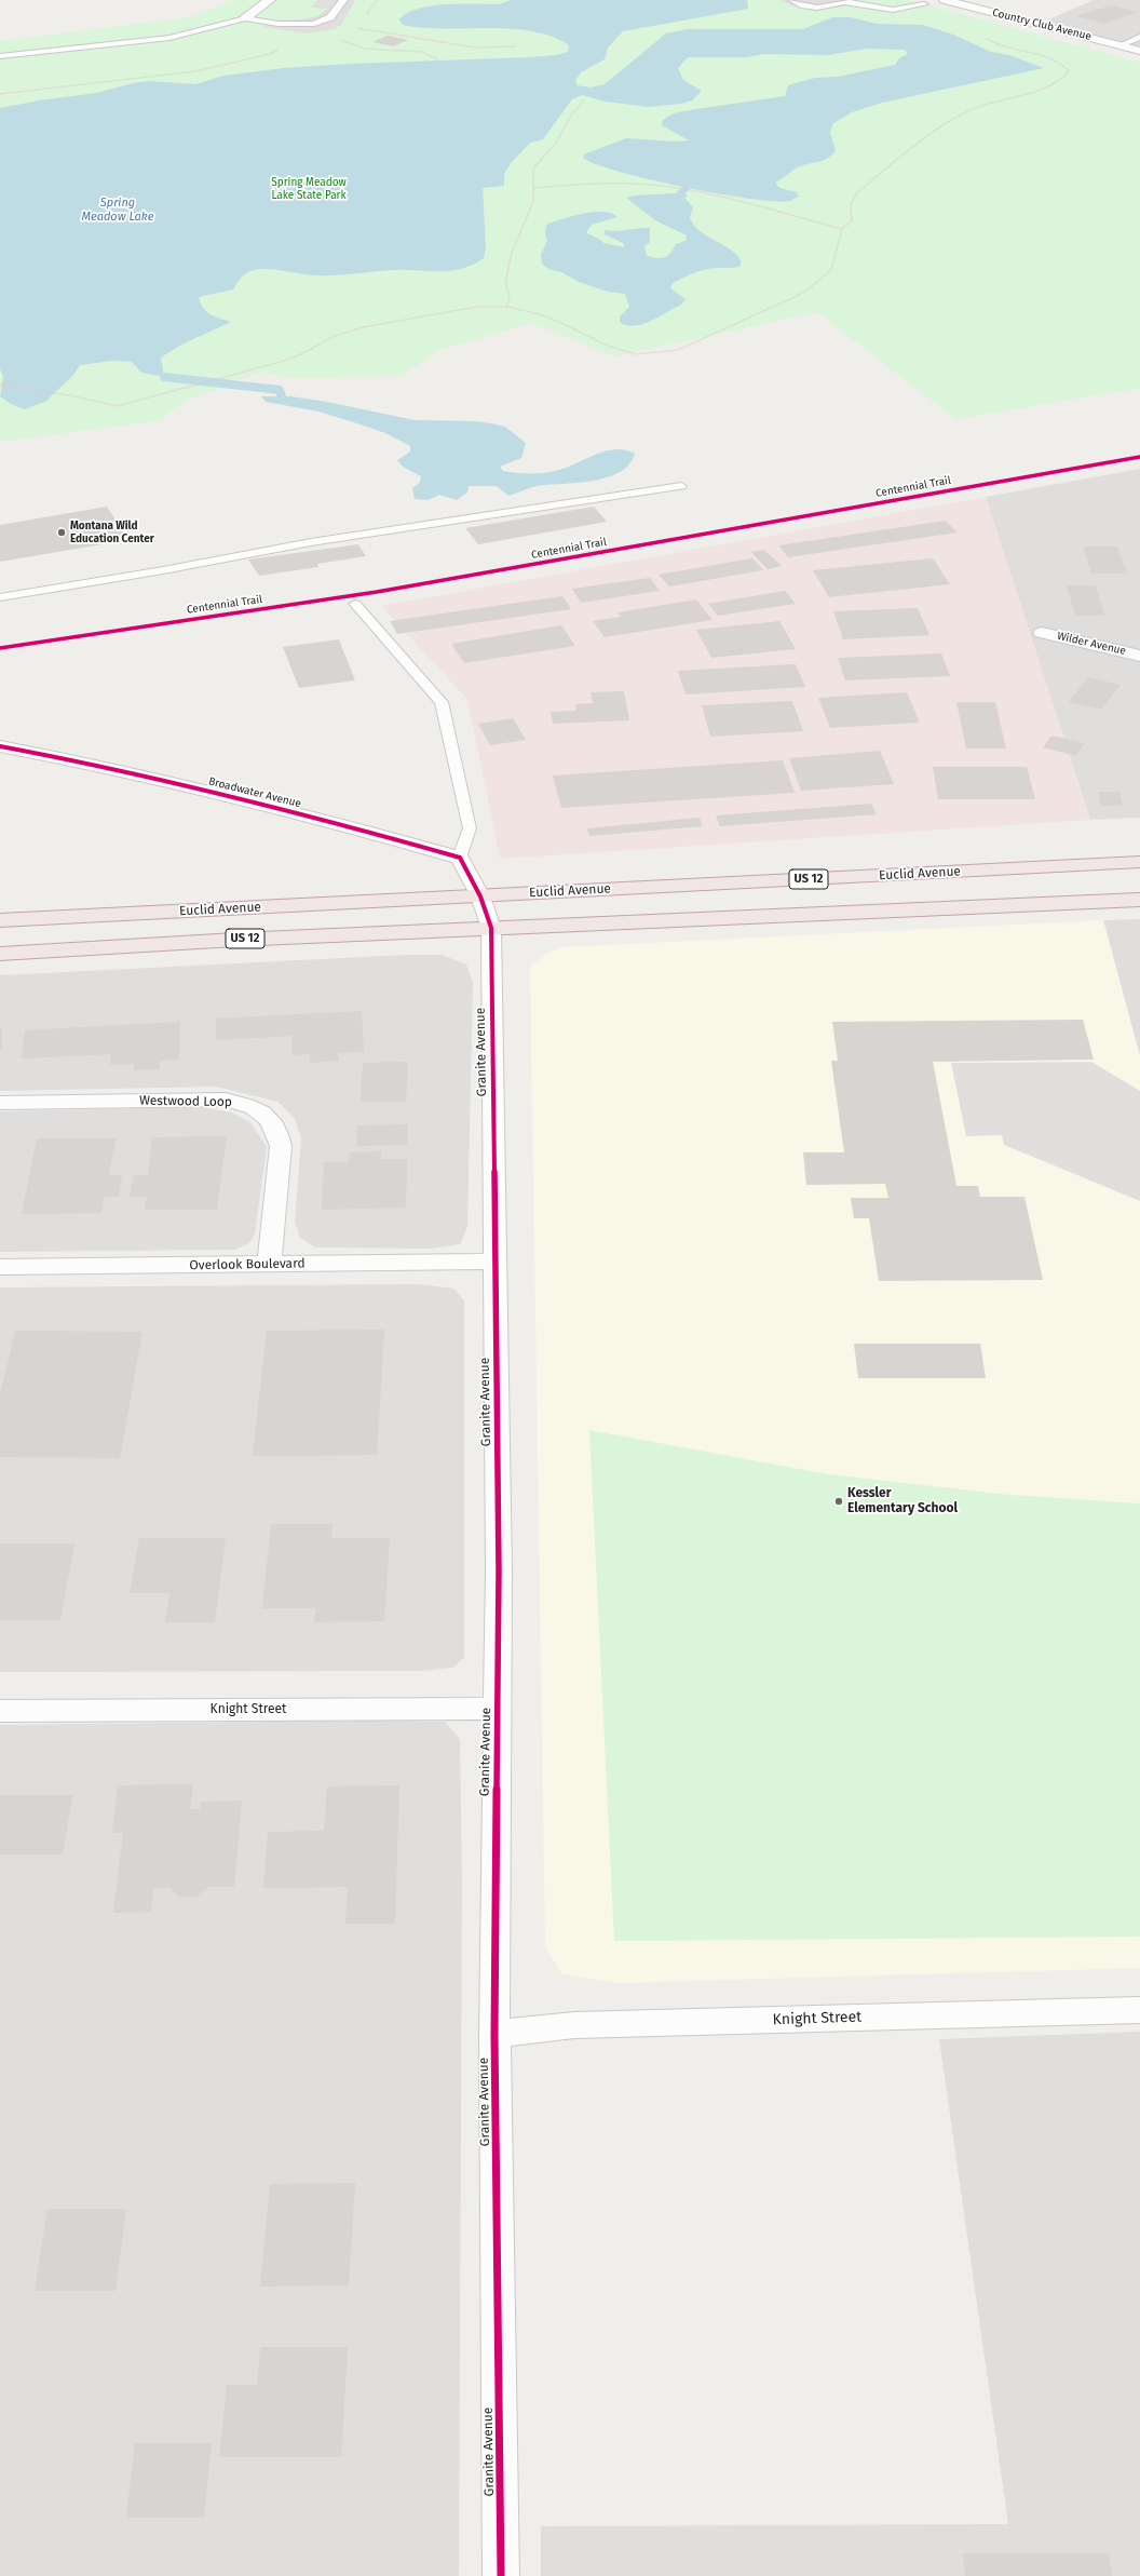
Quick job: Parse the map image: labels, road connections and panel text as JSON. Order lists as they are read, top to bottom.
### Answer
{
  "streets": {
    "highway": ["Euclid Avenue", "US 12"],
    "street": [
      "Country Club Avenue",
      "Wilder Avenue",
      "Broadwater Avenue",
      "Granite Avenue",
      "Westwood Loop",
      "Overlook Boulevard",
      "Knight Street"
    ],
    "cycle path": ["Centennial Trail"]
  },
  "crossings": [
    ["Euclid Avenue", "Granite Avenue"],
    ["US 12", "Granite Avenue"],
    ["Granite Avenue", "Overlook Boulevard"],
    ["Granite Avenue", "Knight Street"],
    ["Westwood Loop", "Overlook Boulevard"]
  ],
  "water": ["Spring Meadow Lake"],
  "parks": ["Spring Meadow Lake State Park"],
  "places": ["Montana Wild Education Center", "Kessler Elementary School"]
}
